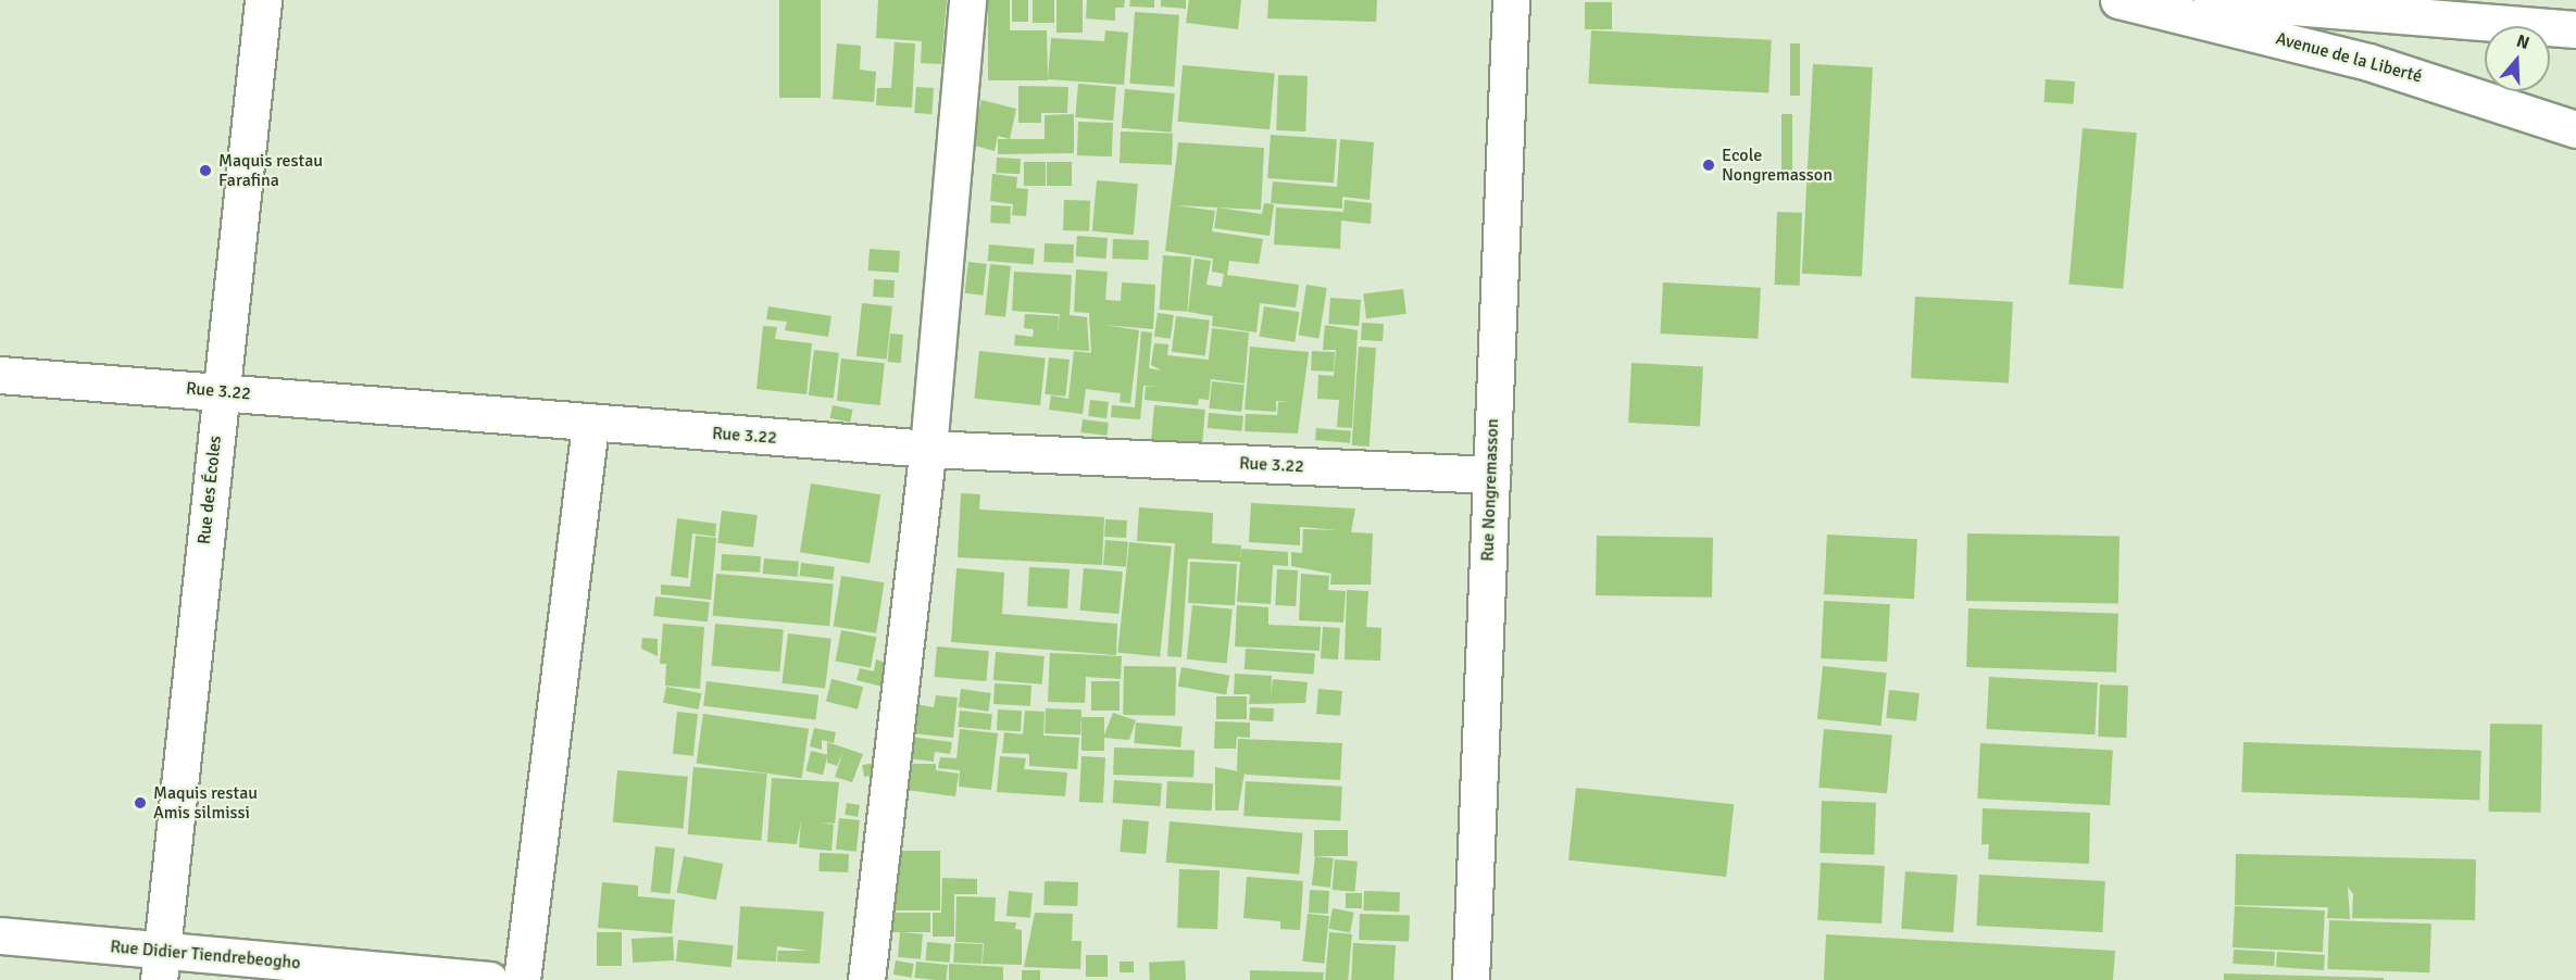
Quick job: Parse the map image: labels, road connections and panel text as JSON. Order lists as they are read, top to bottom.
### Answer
{
  "streets": {
    "street": [
      "Avenue de la Liberté",
      "Rue 3.22",
      "Rue des Écoles",
      "Rue Nongremasson",
      "Rue Didier Tiendrebeogho"
    ]
  },
  "crossings": [
    ["Rue 3.22", "Rue des Écoles"],
    ["Rue 3.22", "Rue Nongremasson"],
    ["Rue des Écoles", "Rue Didier Tiendrebeogho"]
  ],
  "places": ["Ecole Nongremasson", "Maquis restau Farafina", "Maquis restau Amis silmissi"],
  "north": "top"
}
